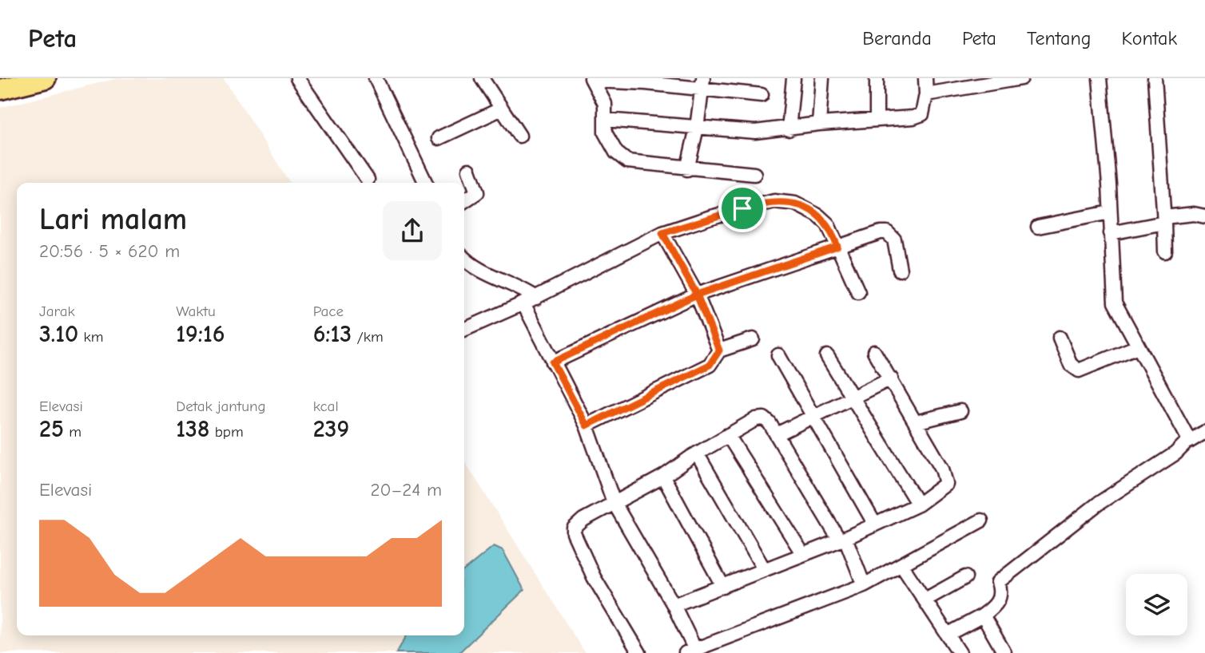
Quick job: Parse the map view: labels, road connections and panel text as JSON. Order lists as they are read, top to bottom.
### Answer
{
  "page": {
    "header": "Peta",
    "nav": [
      "Beranda",
      "Peta",
      "Tentang",
      "Kontak"
    ],
    "heading": ["Lari malam", "20:56 · 5 × 620 m"],
    "stats": [
      ["Jarak", "3.10 km"],
      ["Waktu", "19:16"],
      ["Pace", "6:13 /km"],
      ["Elevasi", "25 m"],
      ["Detak jantung", "138 bpm"],
      ["kcal", "239"]
    ],
    "chart": ["Elevasi", "20–24 m"]
  }
}
